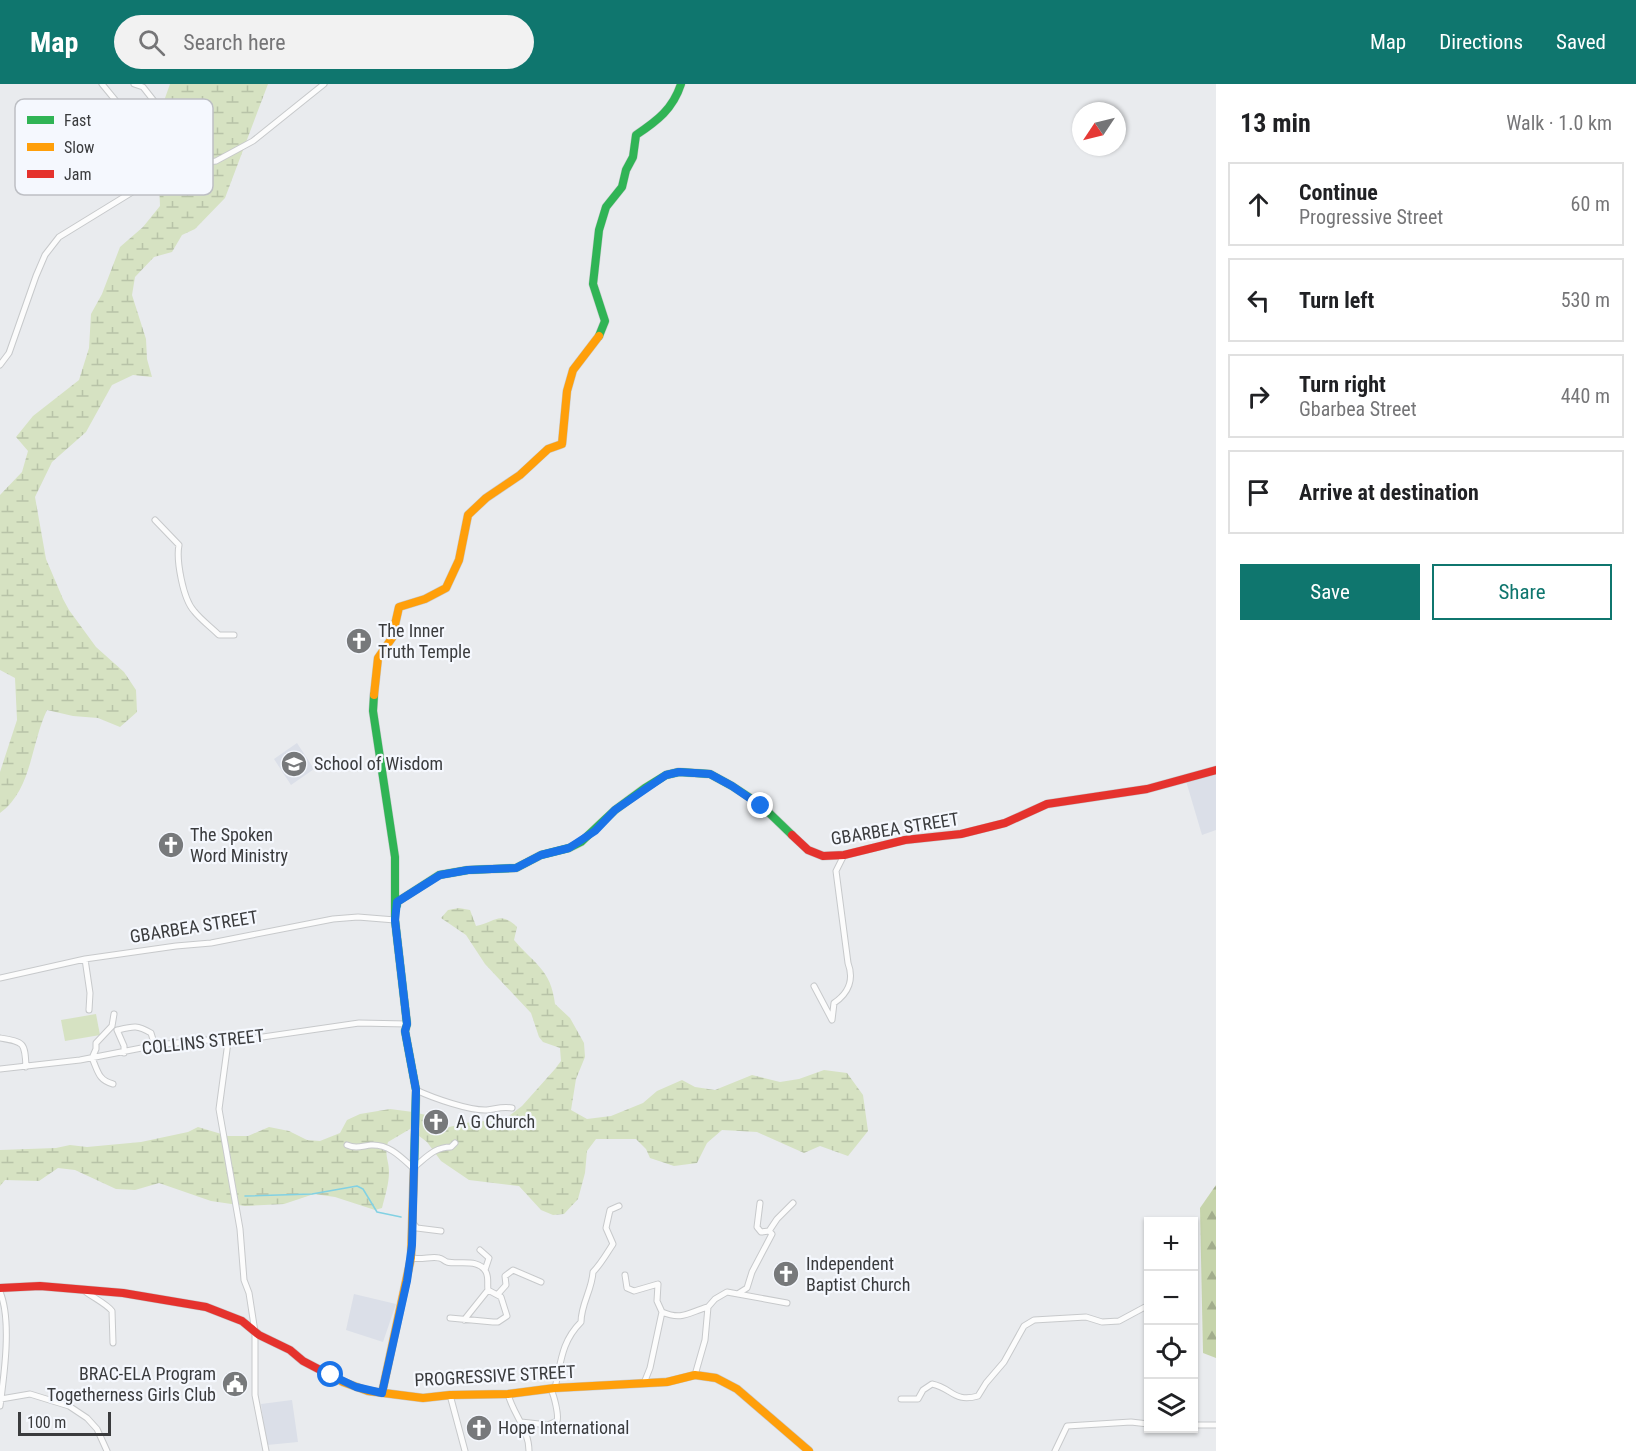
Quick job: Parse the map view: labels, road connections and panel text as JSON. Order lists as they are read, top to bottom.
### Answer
{
  "streets": {
    "street": ["GBARBEA STREET", "COLLINS STREET", "PROGRESSIVE STREET"]
  },
  "places": {
    "church": [
      "The Inner Truth Temple",
      "The Spoken Word Ministry",
      "A G Church",
      "Independent Baptist Church",
      "Hope International"
    ],
    "school or university": ["School of Wisdom"],
    "public building": ["BRAC-ELA Program Togetherness Girls Club"]
  },
  "legend": ["Fast", "Slow", "Jam"],
  "scale_bar": "100 m",
  "north": "bottom left",
  "page": {
    "header": "Map",
    "search": "Search here",
    "nav": ["Map", "Directions", "Saved"],
    "heading": ["13 min", "Walk · 1.0 km"],
    "list": [
      ["Continue", "Progressive Street", "60 m"],
      ["Turn left", "530 m"],
      ["Turn right", "Gbarbea Street", "440 m"],
      "Arrive at destination"
    ],
    "buttons": ["Save", "Share"],
    "map_buttons": ["+", "−"],
    "scale": "100 m"
  }
}
